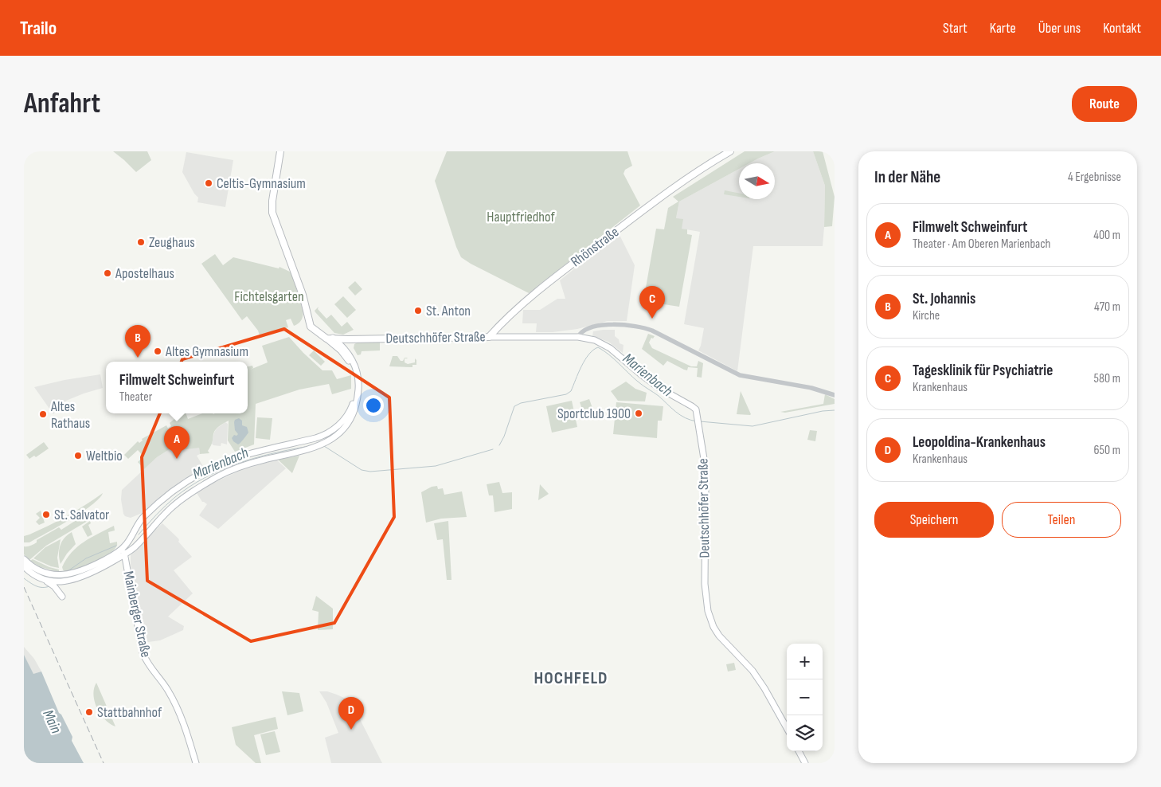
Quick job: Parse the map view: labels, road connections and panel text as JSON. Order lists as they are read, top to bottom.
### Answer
{
  "streets": {
    "main road": ["Rhönstraße", "Deutschhöfer Straße", "Mainberger Straße"]
  },
  "crossings": [
    ["Rhönstraße", "Deutschhöfer Straße"]
  ],
  "districts": ["HOCHFELD"],
  "water": ["Marienbach", "Main"],
  "parks": ["Hauptfriedhof", "Fichtelsgarten"],
  "places": [
    "Celtis-Gymnasium",
    "Zeughaus",
    "Apostelhaus",
    "St. Anton",
    "Altes Gymnasium",
    "Sportclub 1900",
    "Altes Rathaus",
    "Weltbio",
    "St. Salvator",
    "Stattbahnhof"
  ],
  "north": "right",
  "page": {
    "header": "Trailo",
    "nav": [
      "Start",
      "Karte",
      "Über uns",
      "Kontakt"
    ],
    "buttons": [
      "Route",
      ["Speichern", "Teilen"]
    ],
    "title": "Anfahrt",
    "heading": ["In der Nähe", "4 Ergebnisse"],
    "list": [
      {
        "mark": "A",
        "name": "Filmwelt Schweinfurt",
        "note": "Theater · Am Oberen Marienbach",
        "value": "400 m"
      },
      {
        "mark": "B",
        "name": "St. Johannis",
        "note": "Kirche",
        "value": "470 m"
      },
      {
        "mark": "C",
        "name": "Tagesklinik für Psychiatrie",
        "note": "Krankenhaus",
        "value": "580 m"
      },
      {
        "mark": "D",
        "name": "Leopoldina-Krankenhaus",
        "note": "Krankenhaus",
        "value": "650 m"
      }
    ],
    "pins": [
      "C",
      "B",
      "A",
      "D"
    ],
    "popup": ["Filmwelt Schweinfurt", "Theater"],
    "map_buttons": ["+", "−"]
  }
}
